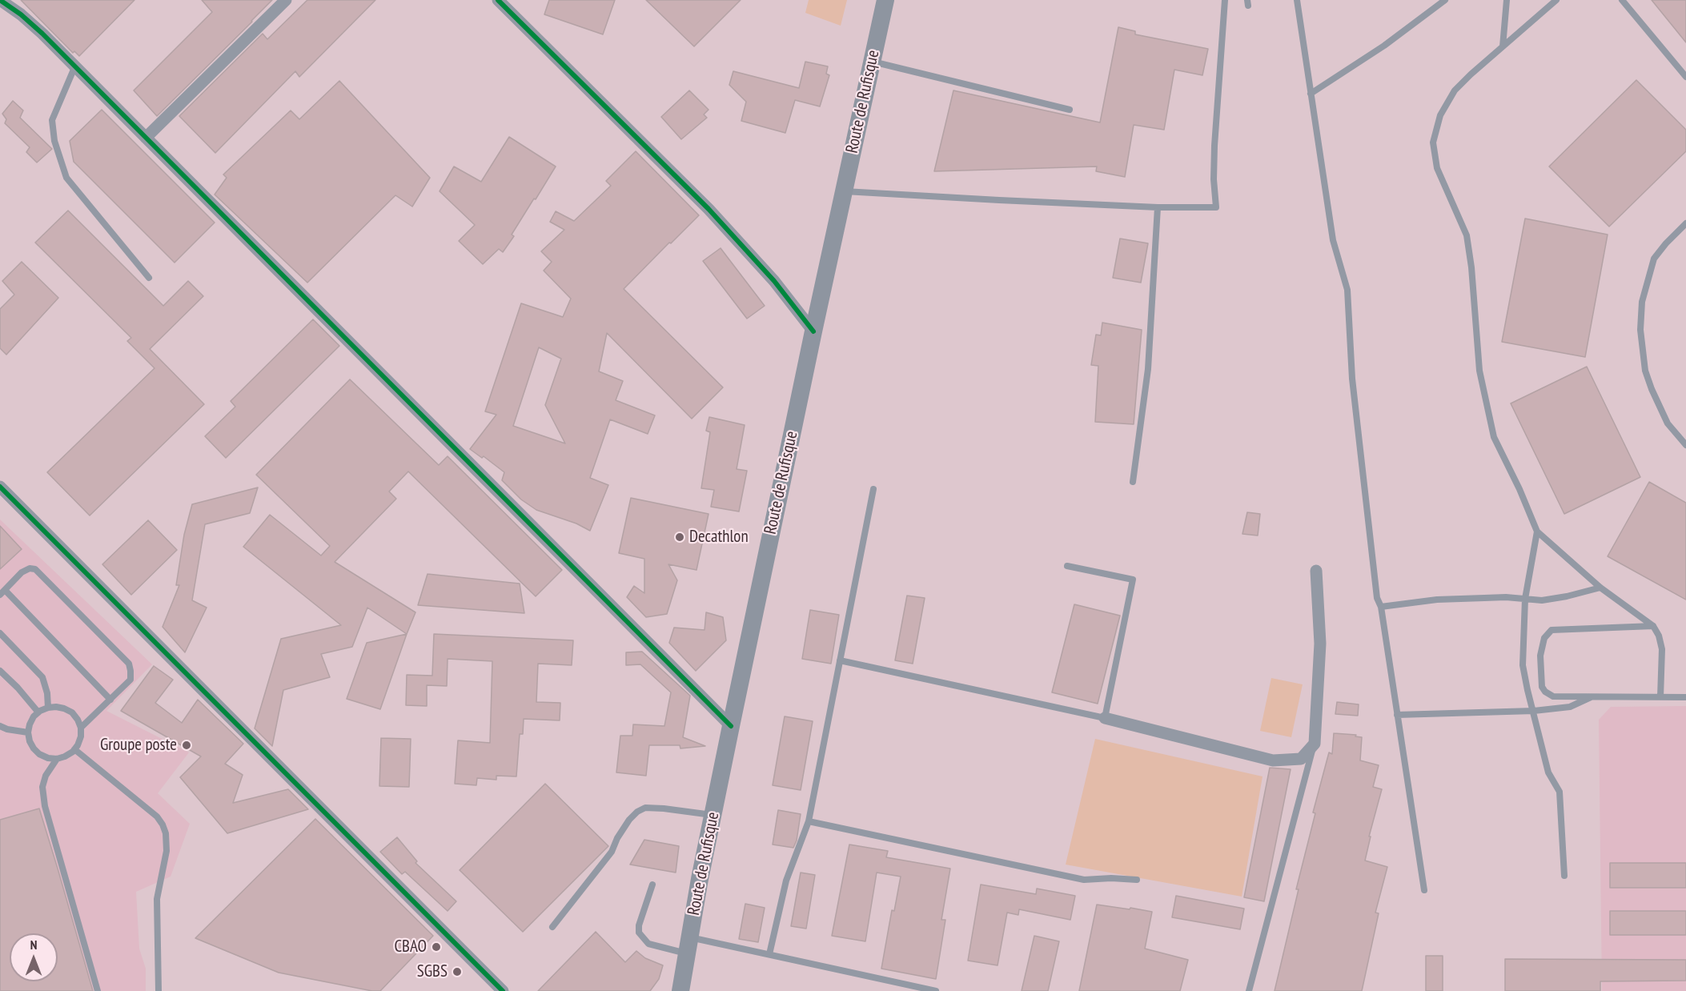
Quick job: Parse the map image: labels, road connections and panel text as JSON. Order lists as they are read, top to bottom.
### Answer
{
  "streets": {
    "main road": ["Route de Rufisque"]
  },
  "places": [
    "Decathlon",
    "Groupe poste",
    "CBAO",
    "SGBS"
  ],
  "north": "top"
}
